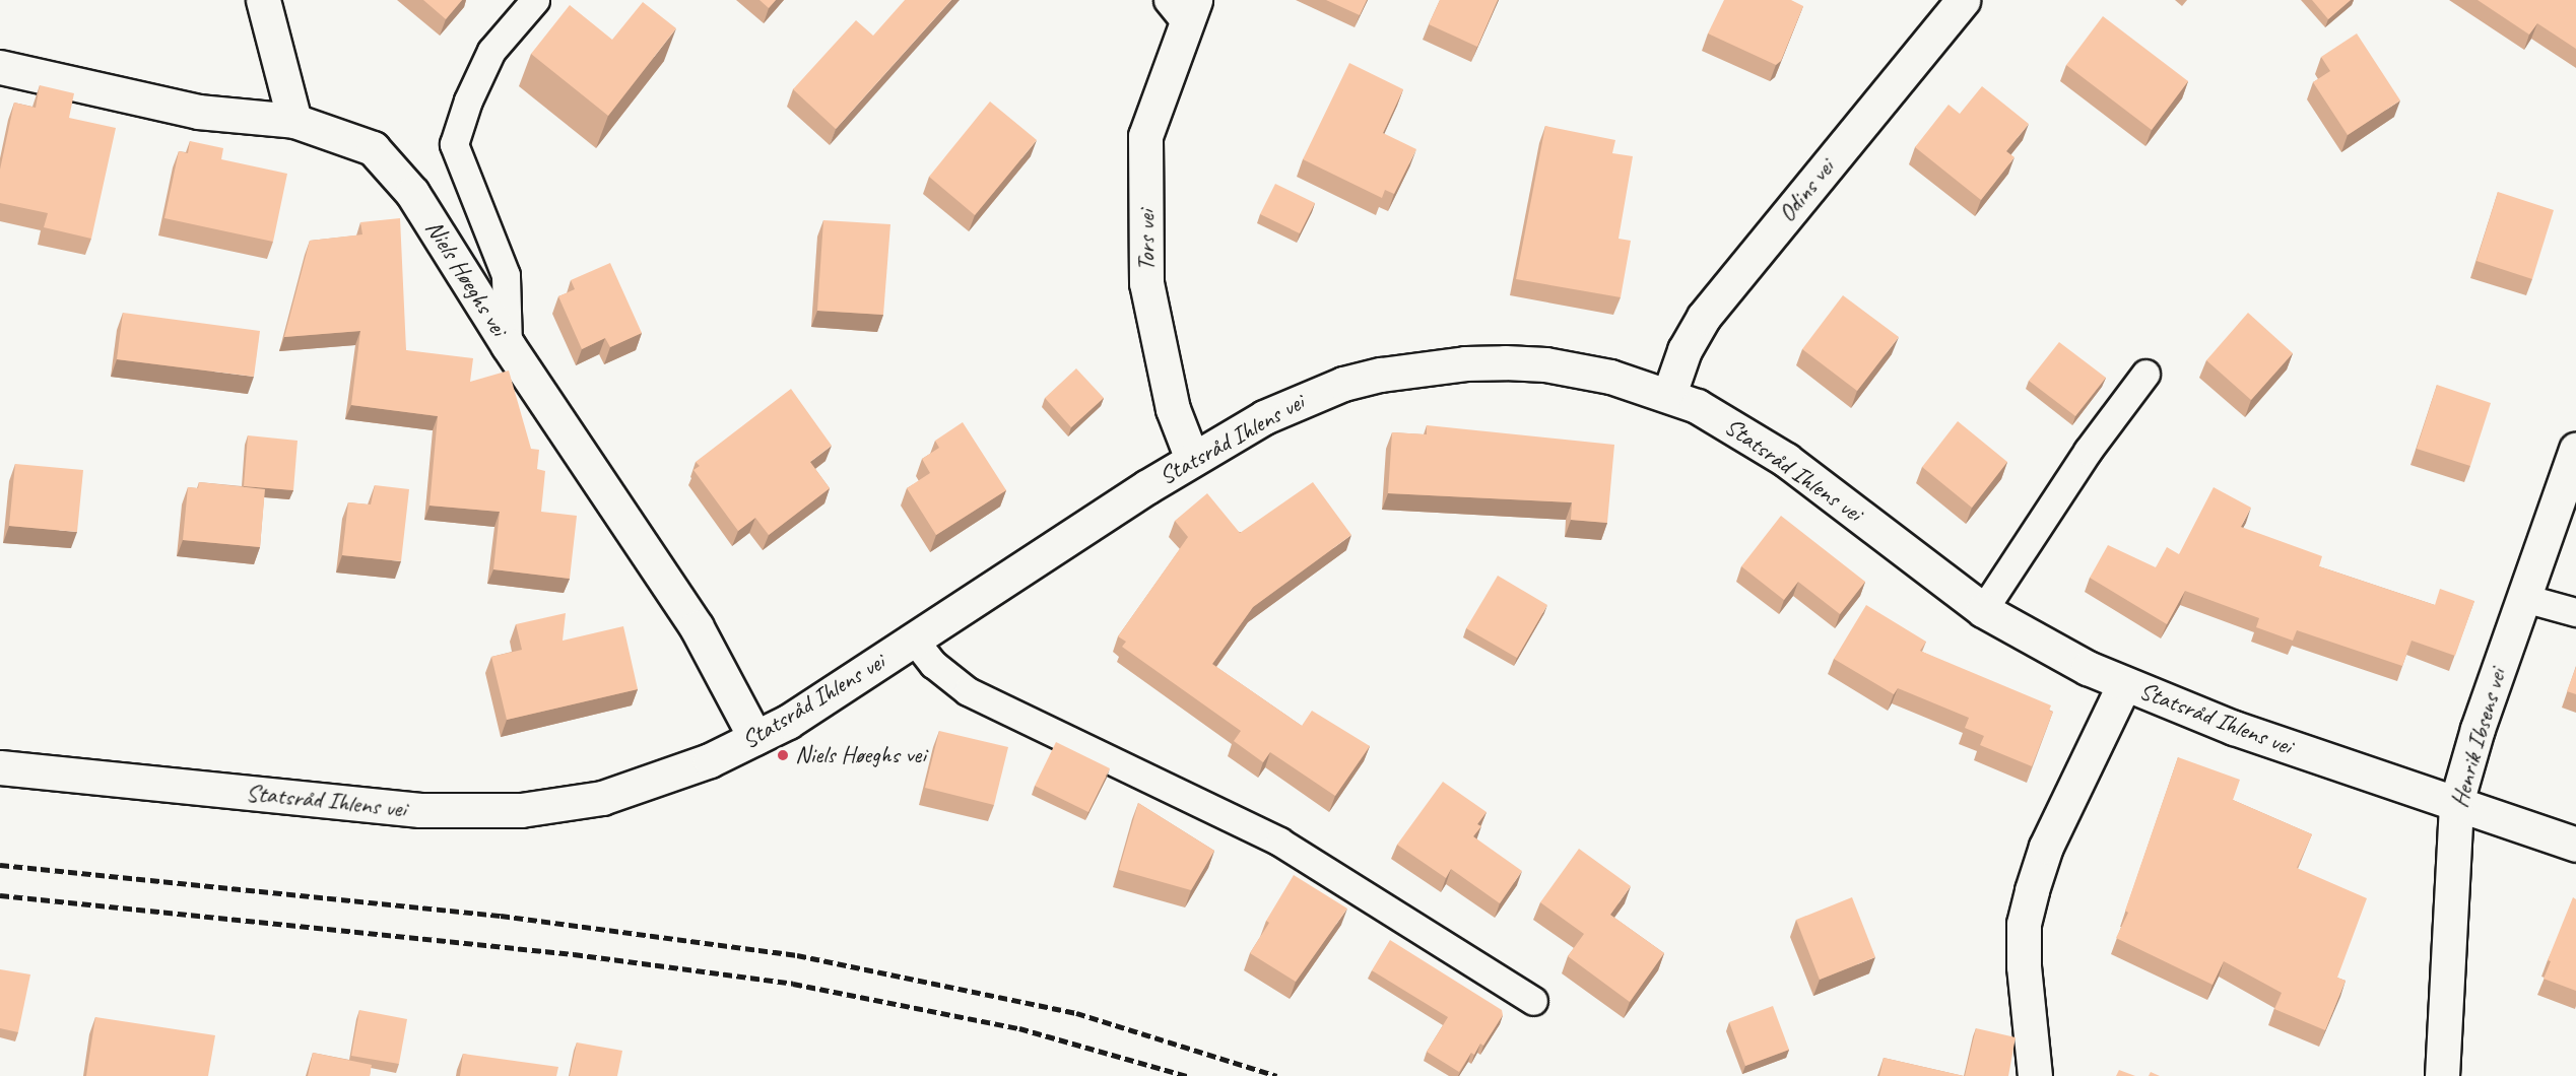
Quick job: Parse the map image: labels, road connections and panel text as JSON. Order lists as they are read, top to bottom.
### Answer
{
  "streets": {
    "street": [
      "Odins vei",
      "Tors vei",
      "Niels Høeghs vei",
      "Statsråd Ihlens vei",
      "Henrik Ibsens vei"
    ]
  },
  "crossings": [
    ["Odins vei", "Statsråd Ihlens vei"],
    ["Tors vei", "Statsråd Ihlens vei"],
    ["Niels Høeghs vei", "Statsråd Ihlens vei"],
    ["Statsråd Ihlens vei", "Henrik Ibsens vei"]
  ],
  "places": ["Niels Høeghs vei"]
}
